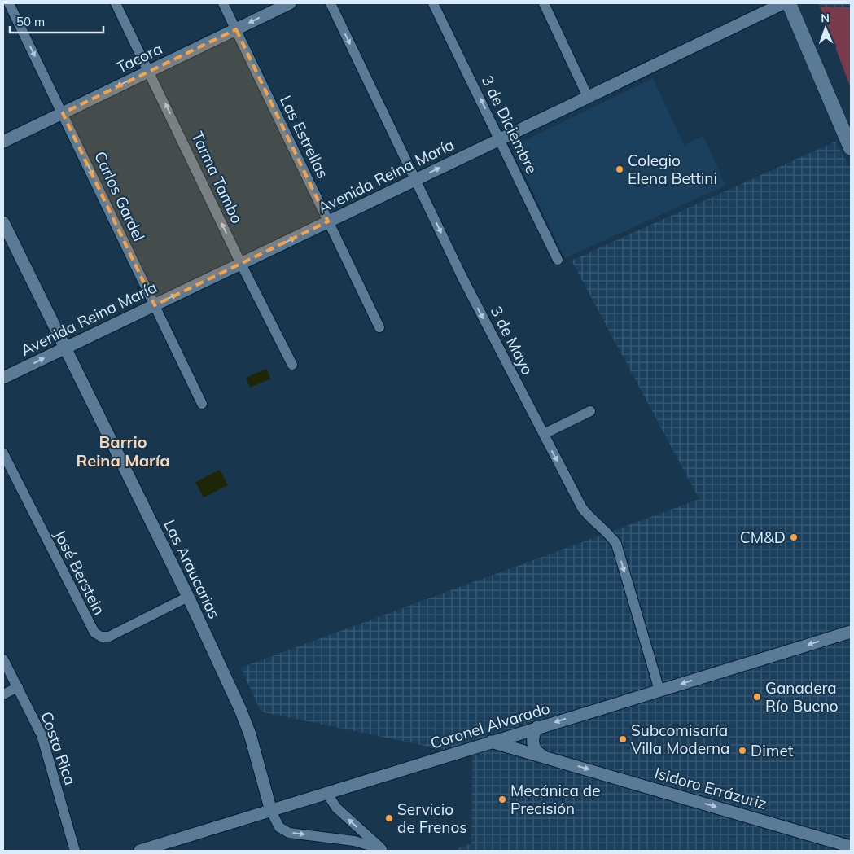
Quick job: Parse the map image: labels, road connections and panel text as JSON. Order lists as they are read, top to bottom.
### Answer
{
  "streets": {
    "street": [
      "Tacora",
      "3 de Diciembre",
      "Las Estrellas",
      "Avenida Reina María",
      "Tarma Tambo",
      "Carlos Gardel",
      "3 de Mayo",
      "Las Araucarias",
      "José Berstein",
      "Coronel Alvarado",
      "Costa Rica",
      "Isidoro Errázuriz"
    ]
  },
  "crossings": [
    ["Tacora", "Las Estrellas"],
    ["Tacora", "Tarma Tambo"],
    ["Tacora", "Carlos Gardel"],
    ["3 de Diciembre", "Avenida Reina María"],
    ["Las Estrellas", "Avenida Reina María"],
    ["Avenida Reina María", "Tarma Tambo"],
    ["Avenida Reina María", "Carlos Gardel"],
    ["Avenida Reina María", "3 de Mayo"],
    ["Avenida Reina María", "Las Araucarias"],
    ["3 de Mayo", "Coronel Alvarado"],
    ["Las Araucarias", "José Berstein"],
    ["Las Araucarias", "Coronel Alvarado"],
    ["Coronel Alvarado", "Isidoro Errázuriz"]
  ],
  "one_way": [
    "Tacora",
    "3 de Diciembre",
    "Avenida Reina María",
    "Tarma Tambo",
    "Carlos Gardel",
    "3 de Mayo",
    "Coronel Alvarado",
    "Isidoro Errázuriz"
  ],
  "districts": ["Barrio Reina María"],
  "places": [
    "Colegio Elena Bettini",
    "CM&D",
    "Ganadera Río Bueno",
    "Subcomisaría Villa Moderna",
    "Dimet",
    "Mecánica de Precisión",
    "Servicio de Frenos"
  ],
  "scale_bar": "50 m",
  "north": "top"
}
